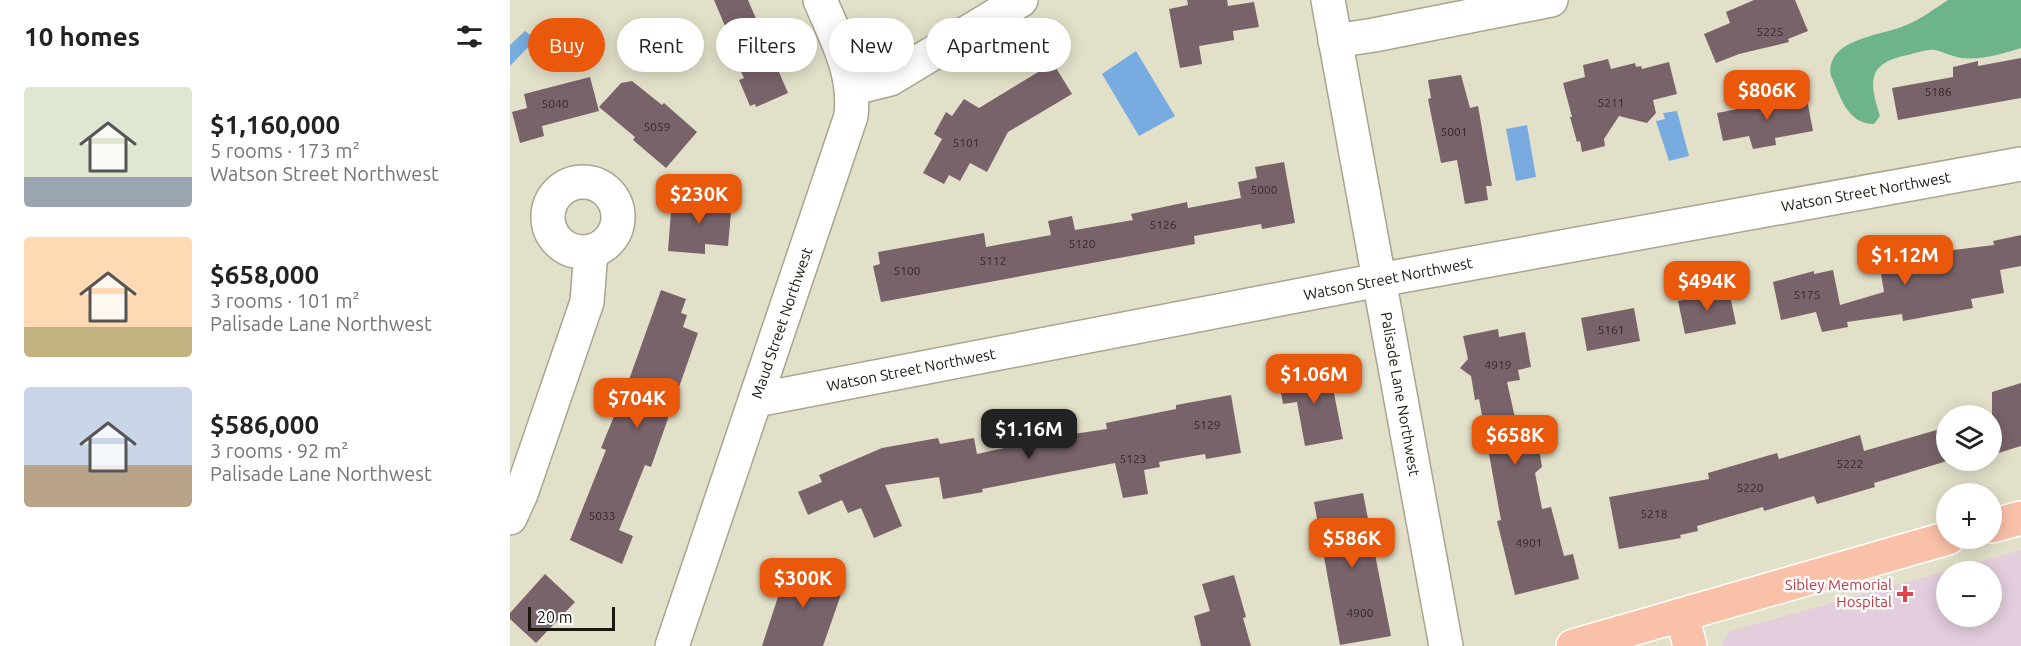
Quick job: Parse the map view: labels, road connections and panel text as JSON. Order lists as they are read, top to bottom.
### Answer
{
  "streets": {
    "street": ["Watson Street Northwest", "Maud Street Northwest", "Palisade Lane Northwest"]
  },
  "crossings": [
    ["Watson Street Northwest", "Maud Street Northwest"],
    ["Watson Street Northwest", "Palisade Lane Northwest"]
  ],
  "places": {
    "health": ["Sibley Memorial Hospital"]
  },
  "house_numbers": [
    "5225",
    "5186",
    "5211",
    "5040",
    "5059",
    "5001",
    "5101",
    "5000",
    "5126",
    "5120",
    "5112",
    "5100",
    "5175",
    "5161",
    "4919",
    "5129",
    "5123",
    "5222",
    "5220",
    "5218",
    "5033",
    "4901",
    "4900"
  ],
  "scale_bar": "20 m",
  "page": {
    "heading": "10 homes",
    "chip": [
      "Buy",
      "Rent",
      "Filters",
      "New",
      "Apartment"
    ],
    "price": [
      "$806K",
      "$230K",
      "$1.12M",
      "$494K",
      "$1.06M",
      "$704K",
      "$1.16M",
      "$658K",
      "$586K",
      "$300K"
    ],
    "list": [
      {
        "name": "$1,160,000",
        "note": "5 rooms · 173 m² · Watson Street Northwest"
      },
      {
        "name": "$658,000",
        "note": "3 rooms · 101 m² · Palisade Lane Northwest"
      },
      {
        "name": "$586,000",
        "note": "3 rooms · 92 m² · Palisade Lane Northwest"
      }
    ],
    "map_buttons": ["+", "−"],
    "scale": "20 m"
  }
}
